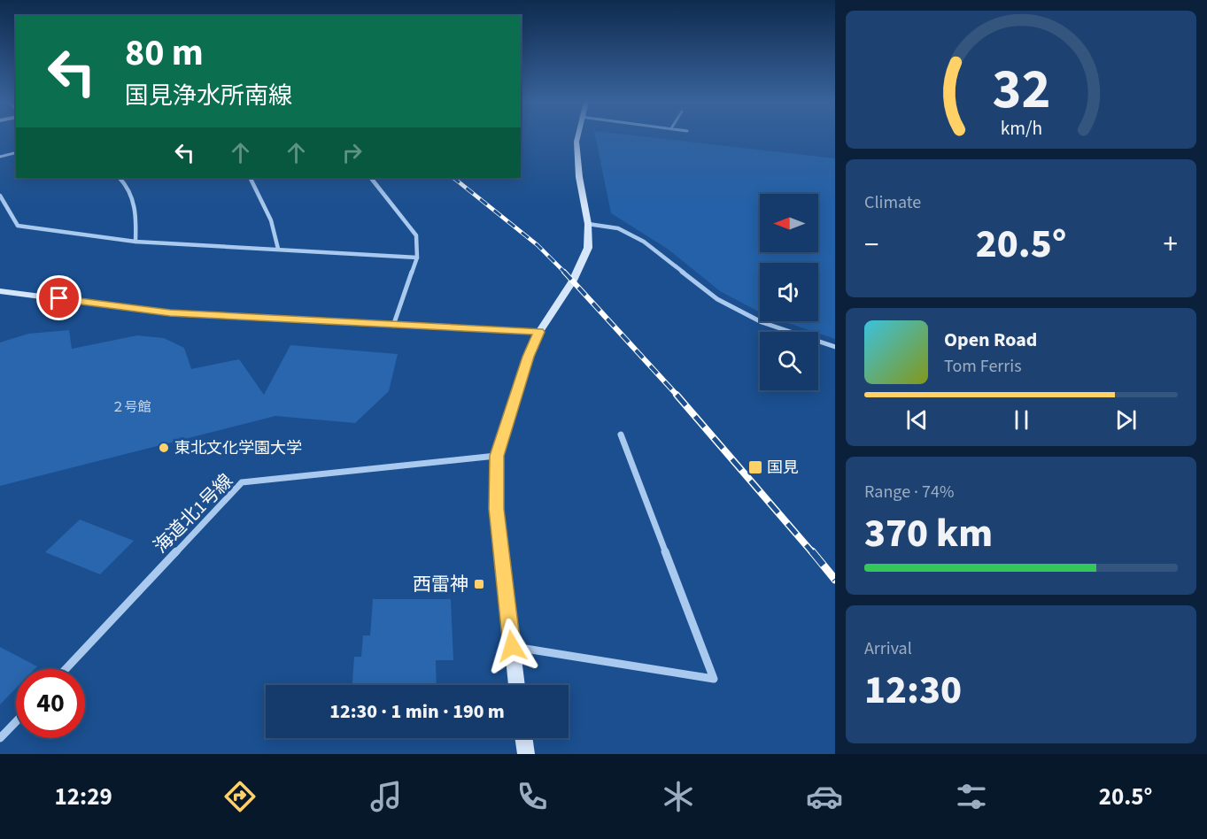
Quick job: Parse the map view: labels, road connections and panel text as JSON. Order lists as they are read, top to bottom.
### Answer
{
  "streets": {
    "street": ["海道北1号線"]
  },
  "places": {
    "other": ["東北文化学園大学"],
    "transit": ["国見", "西雷神"]
  },
  "house_numbers": ["２号館"],
  "north": "left",
  "page": {
    "turn": ["80 m", "国見浄水所南線"],
    "tile": [
      "Climate",
      ["Range · 74%", "370 km"],
      ["Arrival", "12:30"]
    ],
    "heat": ["−", "20.5°", "+"],
    "song": ["Open Road", "Tom Ferris"],
    "limit": "40",
    "trip": "12:30 · 1 min · 190 m",
    "tabs": ["12:29", "20.5°"],
    "gauge": ["32", "km/h"]
  }
}
